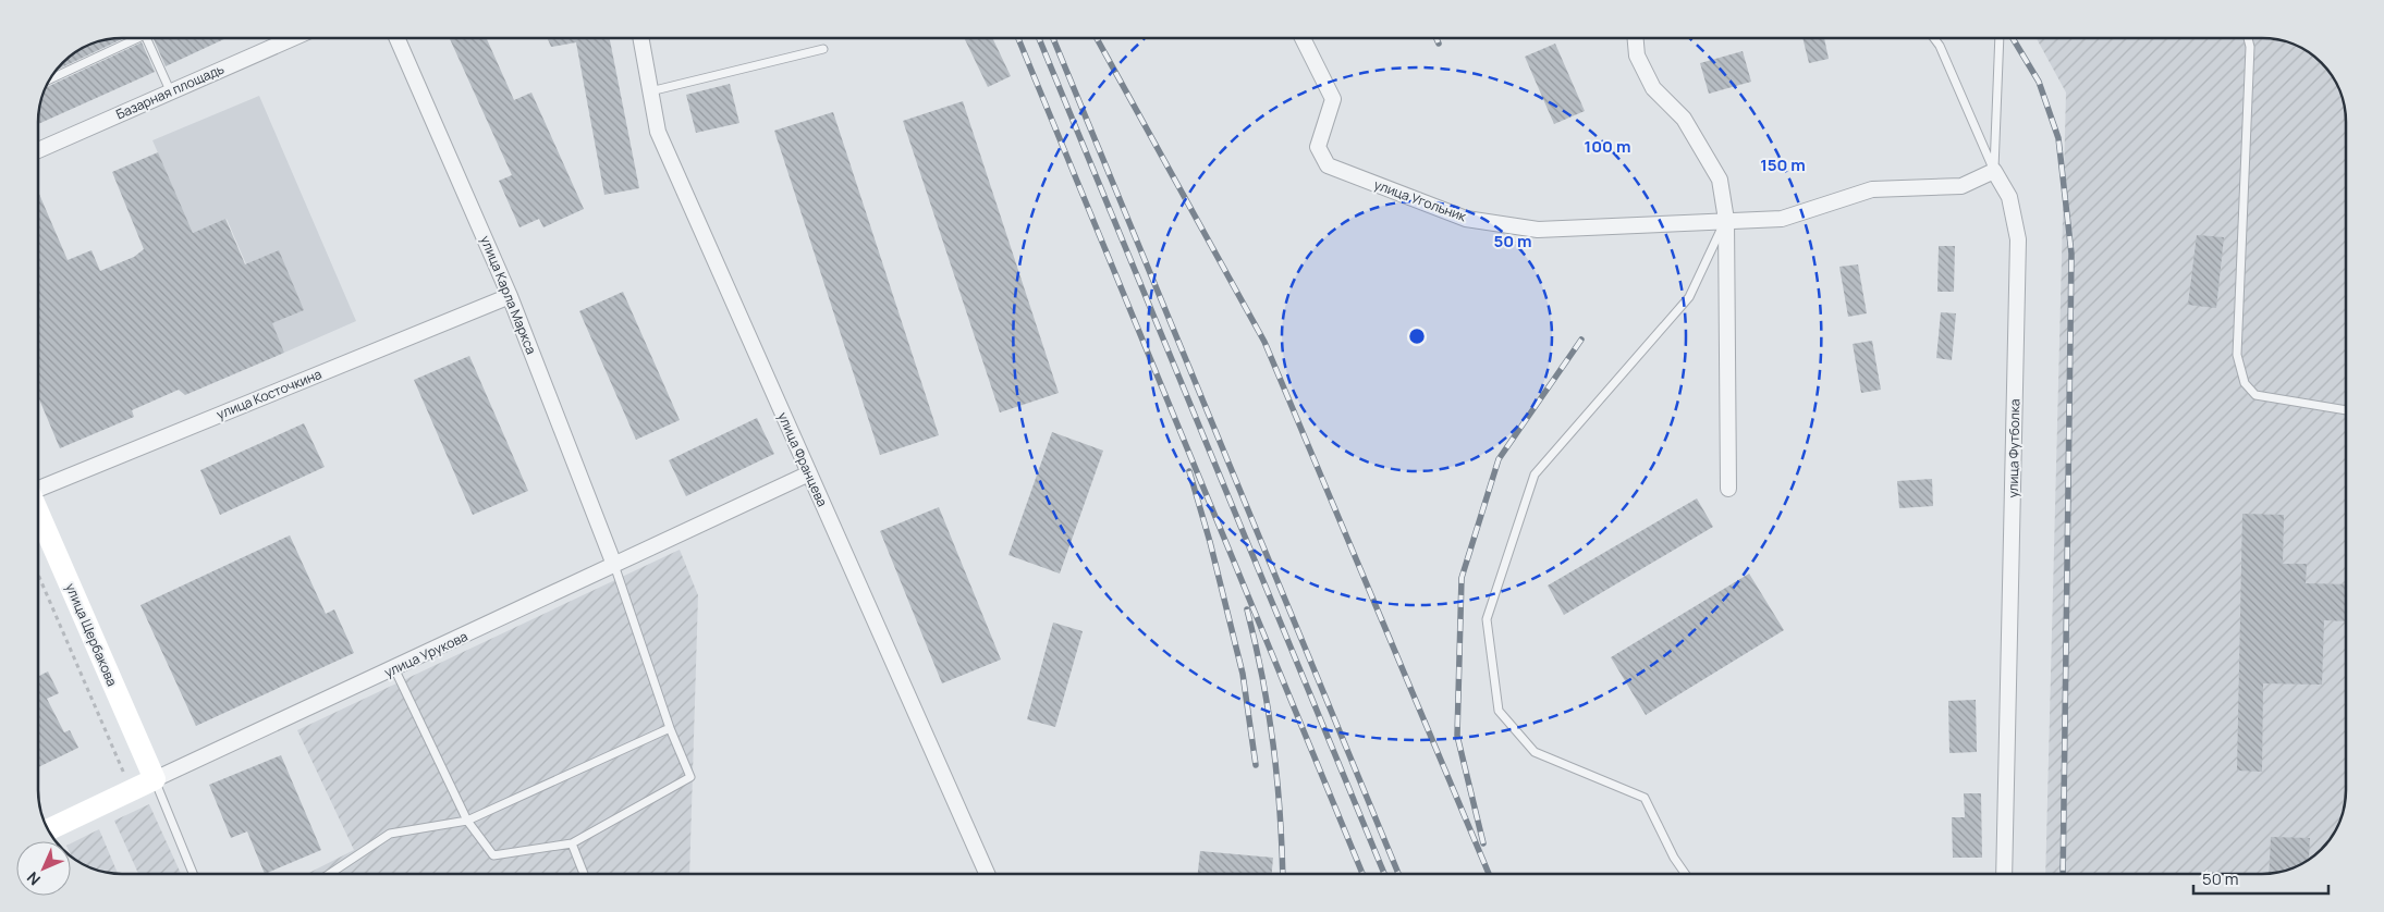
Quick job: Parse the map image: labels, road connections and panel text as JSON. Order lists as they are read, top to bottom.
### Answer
{
  "streets": {
    "street": [
      "Базарная площадь",
      "улица Угольник",
      "улица Карла Маркса",
      "улица Косточкина",
      "улица Футболка",
      "улица Францева",
      "улица Щербакова",
      "улица Урукова"
    ]
  },
  "crossings": [
    ["улица Угольник", "улица Футболка"],
    ["улица Карла Маркса", "улица Косточкина"],
    ["улица Карла Маркса", "улица Урукова"],
    ["улица Францева", "улица Урукова"],
    ["улица Щербакова", "улица Урукова"]
  ],
  "scale_bar": "50 m",
  "north": "bottom left",
  "rings": ["100 m", "150 m", "50 m"]
}
